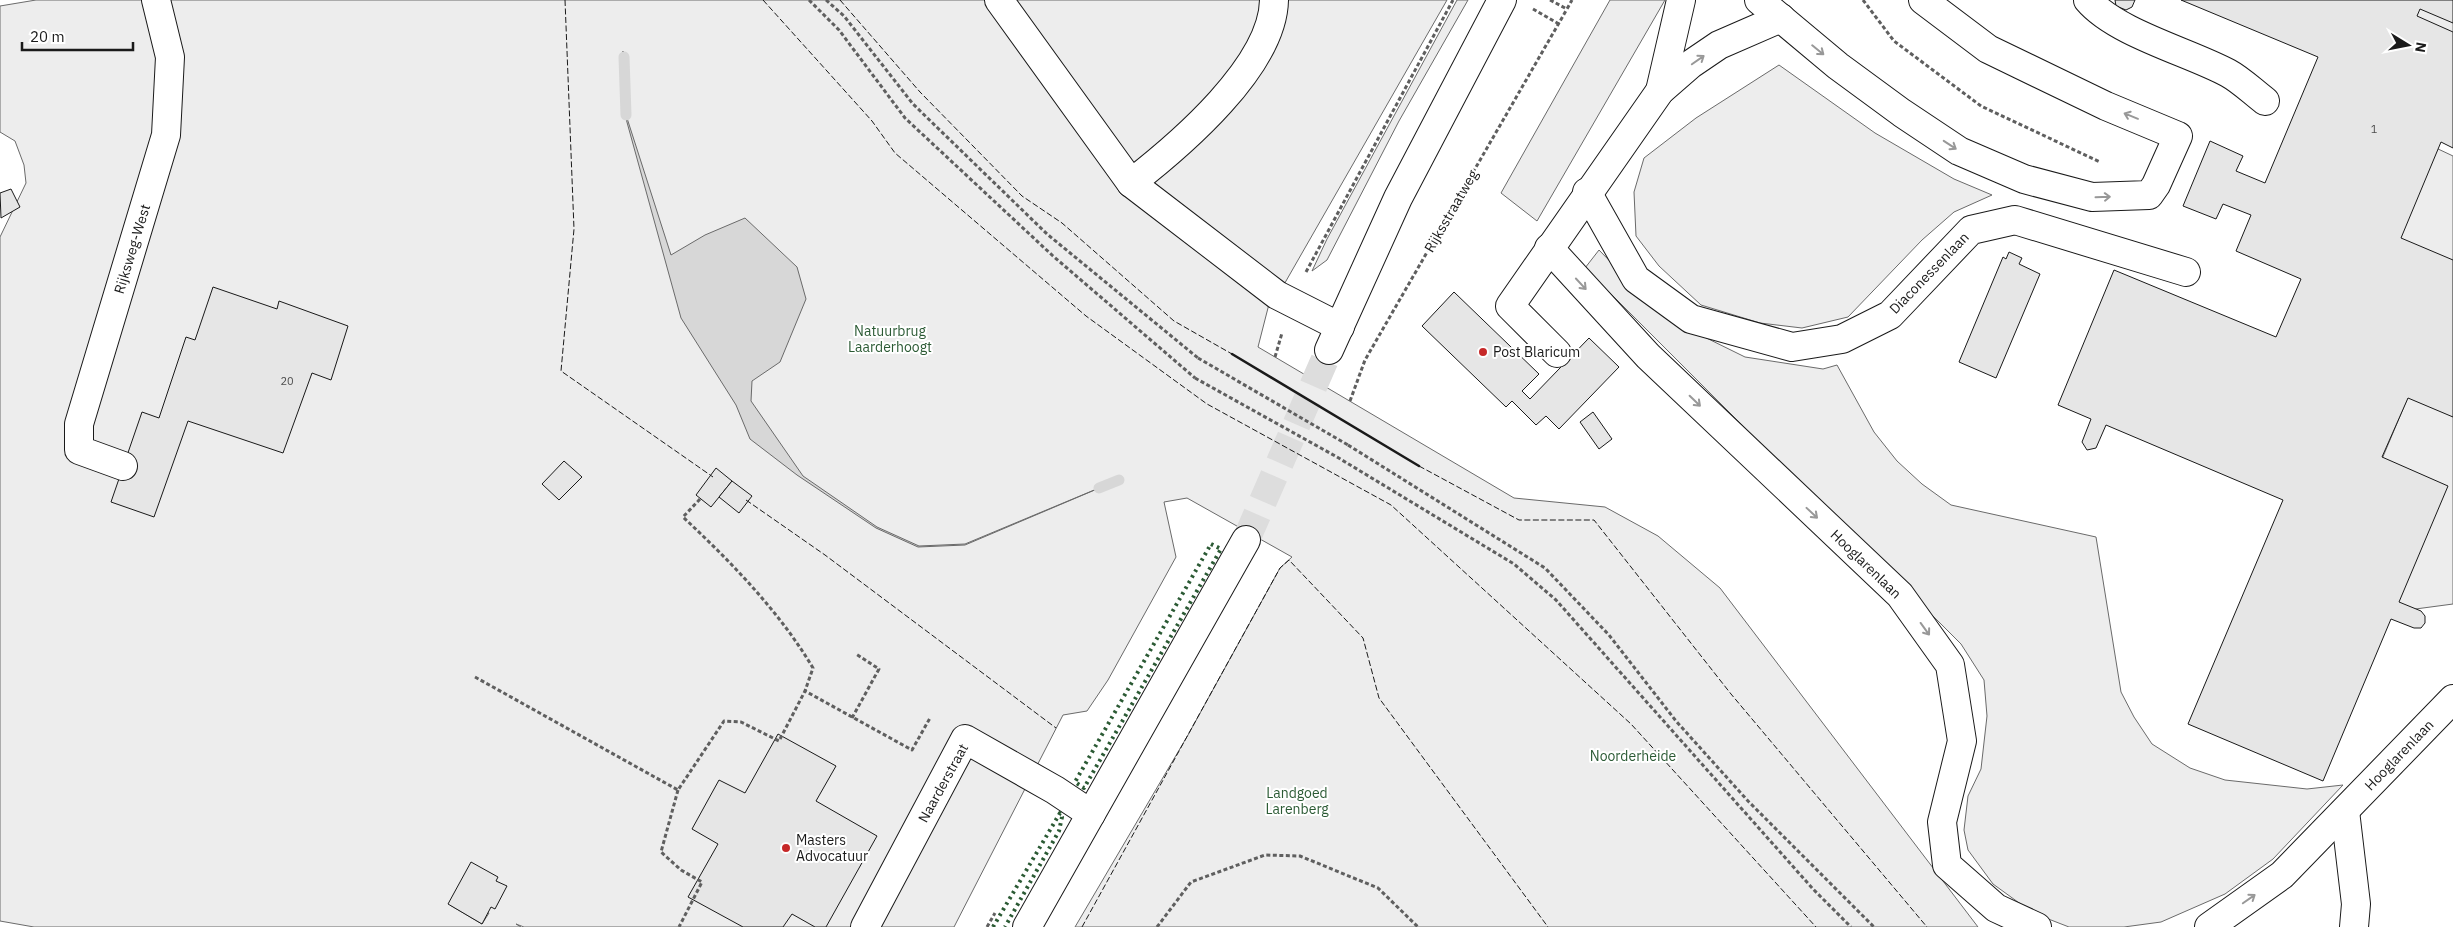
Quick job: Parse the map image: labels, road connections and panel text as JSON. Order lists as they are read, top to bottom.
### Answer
{
  "streets": {
    "street": [
      "Rijksweg-West",
      "Diaconessenlaan",
      "Hooglarenlaan",
      "Naarderstraat"
    ],
    "path": ["Rijksstraatweg"]
  },
  "parks": ["Natuurbrug Laarderhoogt", "Noorderheide", "Landgoed Larenberg"],
  "places": ["Post Blaricum", "Masters Advocatuur"],
  "house_numbers": ["1", "20"],
  "scale_bar": "20 m",
  "north": "right"
}
